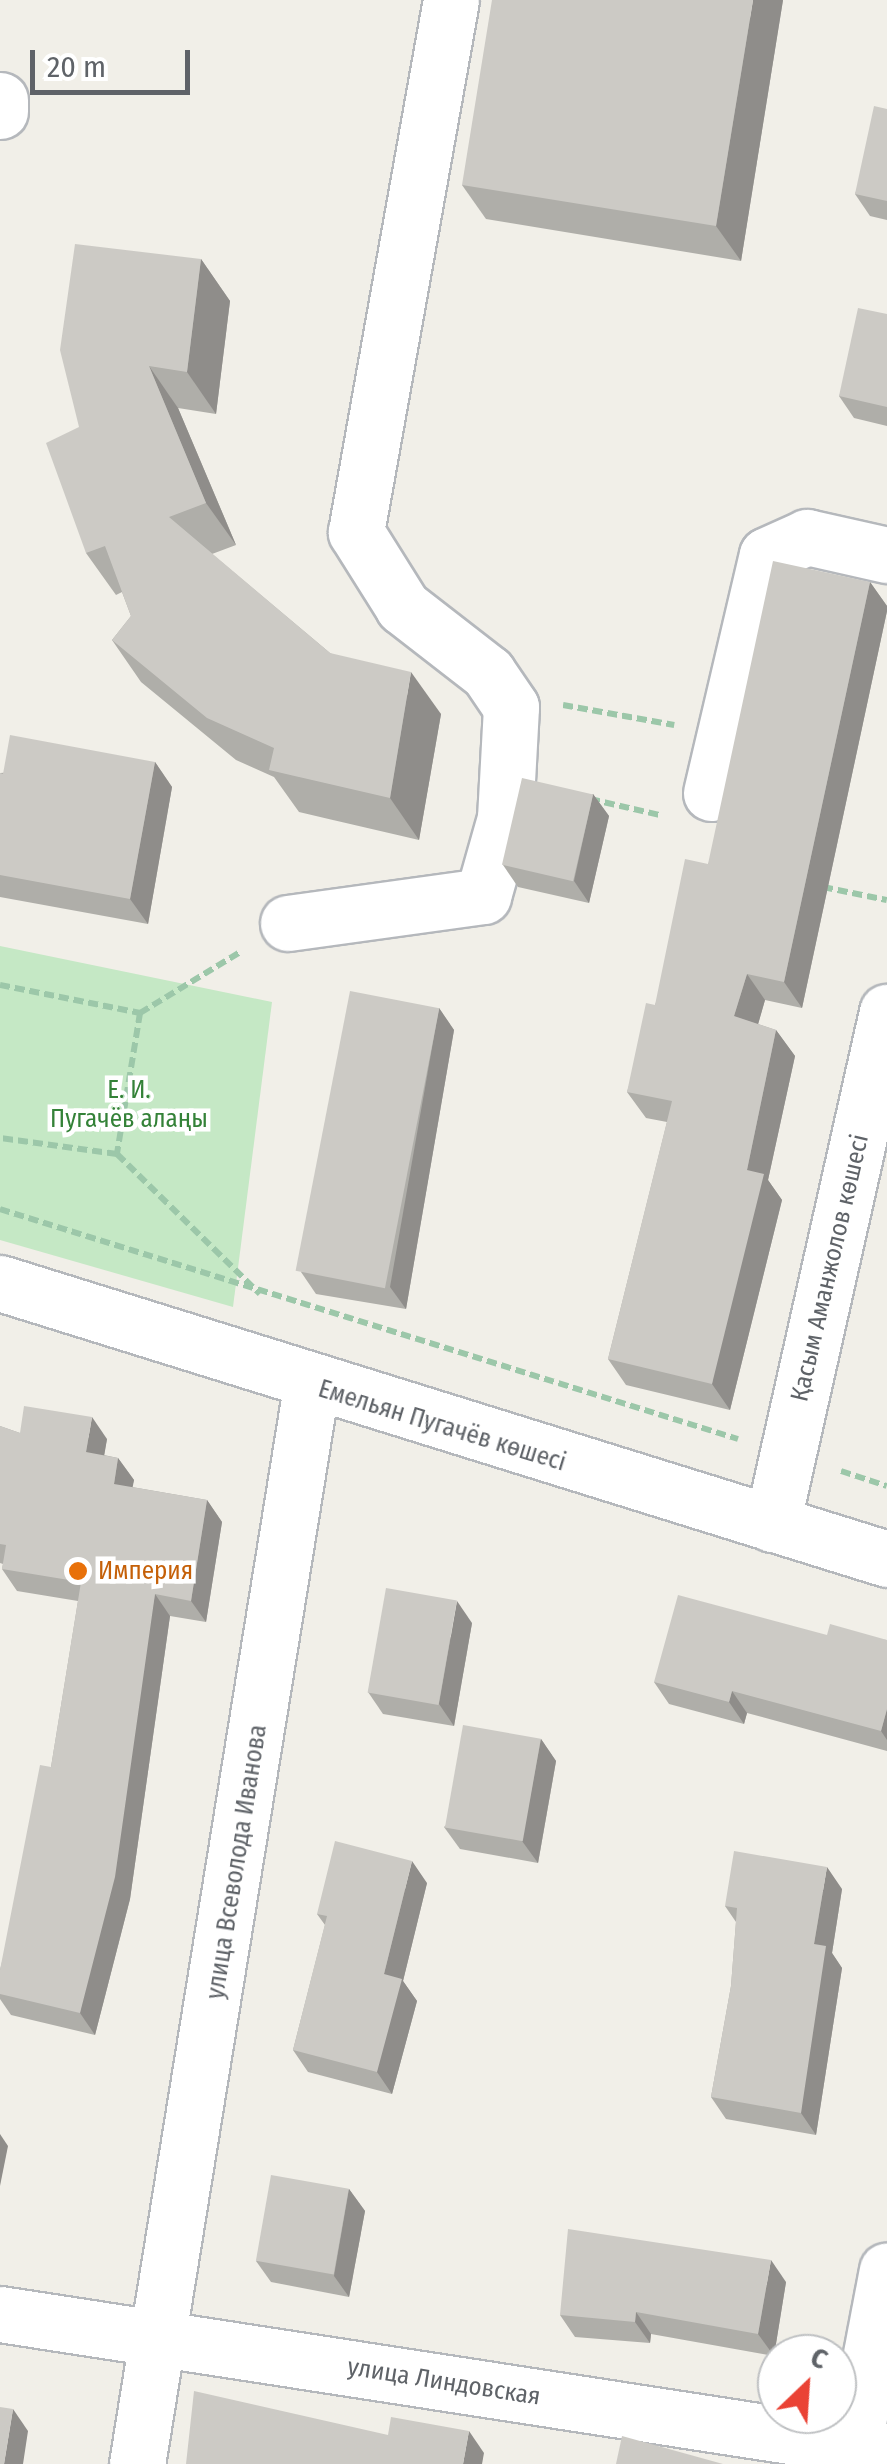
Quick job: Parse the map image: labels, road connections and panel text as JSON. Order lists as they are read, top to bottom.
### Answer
{
  "streets": {
    "street": [
      "Қасым Аманжолов көшесі",
      "Емельян Пугачёв көшесі",
      "улица Всеволода Иванова",
      "улица Линдовская"
    ]
  },
  "crossings": [
    ["Қасым Аманжолов көшесі", "Емельян Пугачёв көшесі"],
    ["Емельян Пугачёв көшесі", "улица Всеволода Иванова"],
    ["улица Всеволода Иванова", "улица Линдовская"]
  ],
  "parks": ["Е. И. Пугачёв алаңы"],
  "places": ["Империя"],
  "scale_bar": "20 m",
  "north": "top right"
}
